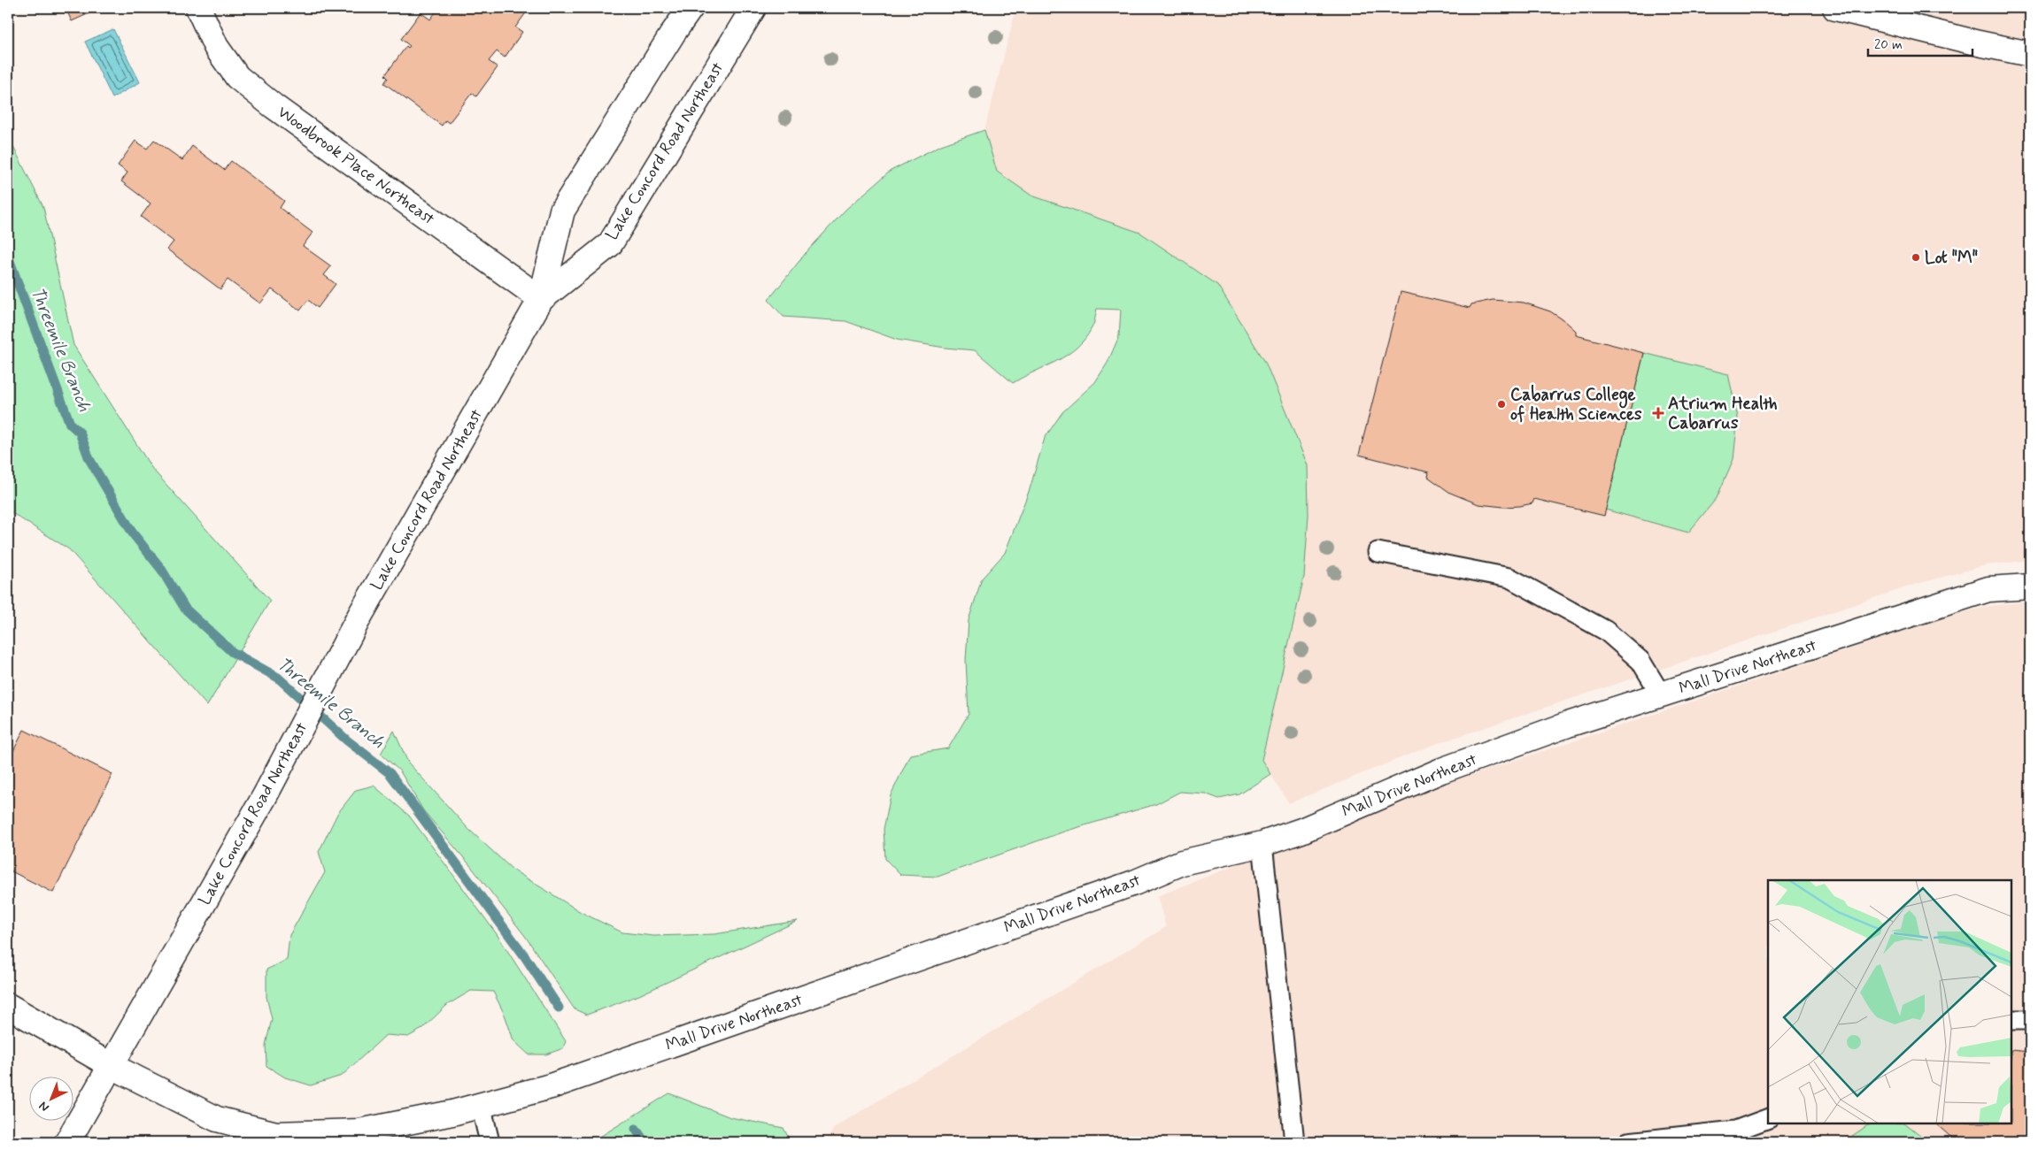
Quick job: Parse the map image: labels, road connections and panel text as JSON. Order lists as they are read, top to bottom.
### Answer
{
  "streets": {
    "street": ["Lake Concord Road Northeast", "Woodbrook Place Northeast", "Mall Drive Northeast"]
  },
  "crossings": [
    ["Lake Concord Road Northeast", "Woodbrook Place Northeast"],
    ["Lake Concord Road Northeast", "Mall Drive Northeast"]
  ],
  "water": ["Threemile Branch"],
  "places": {
    "other": ["Lot \"M\"", "Cabarrus College of Health Sciences"],
    "health": ["Atrium Health Cabarrus"]
  },
  "scale_bar": "20 m",
  "north": "bottom left"
}
